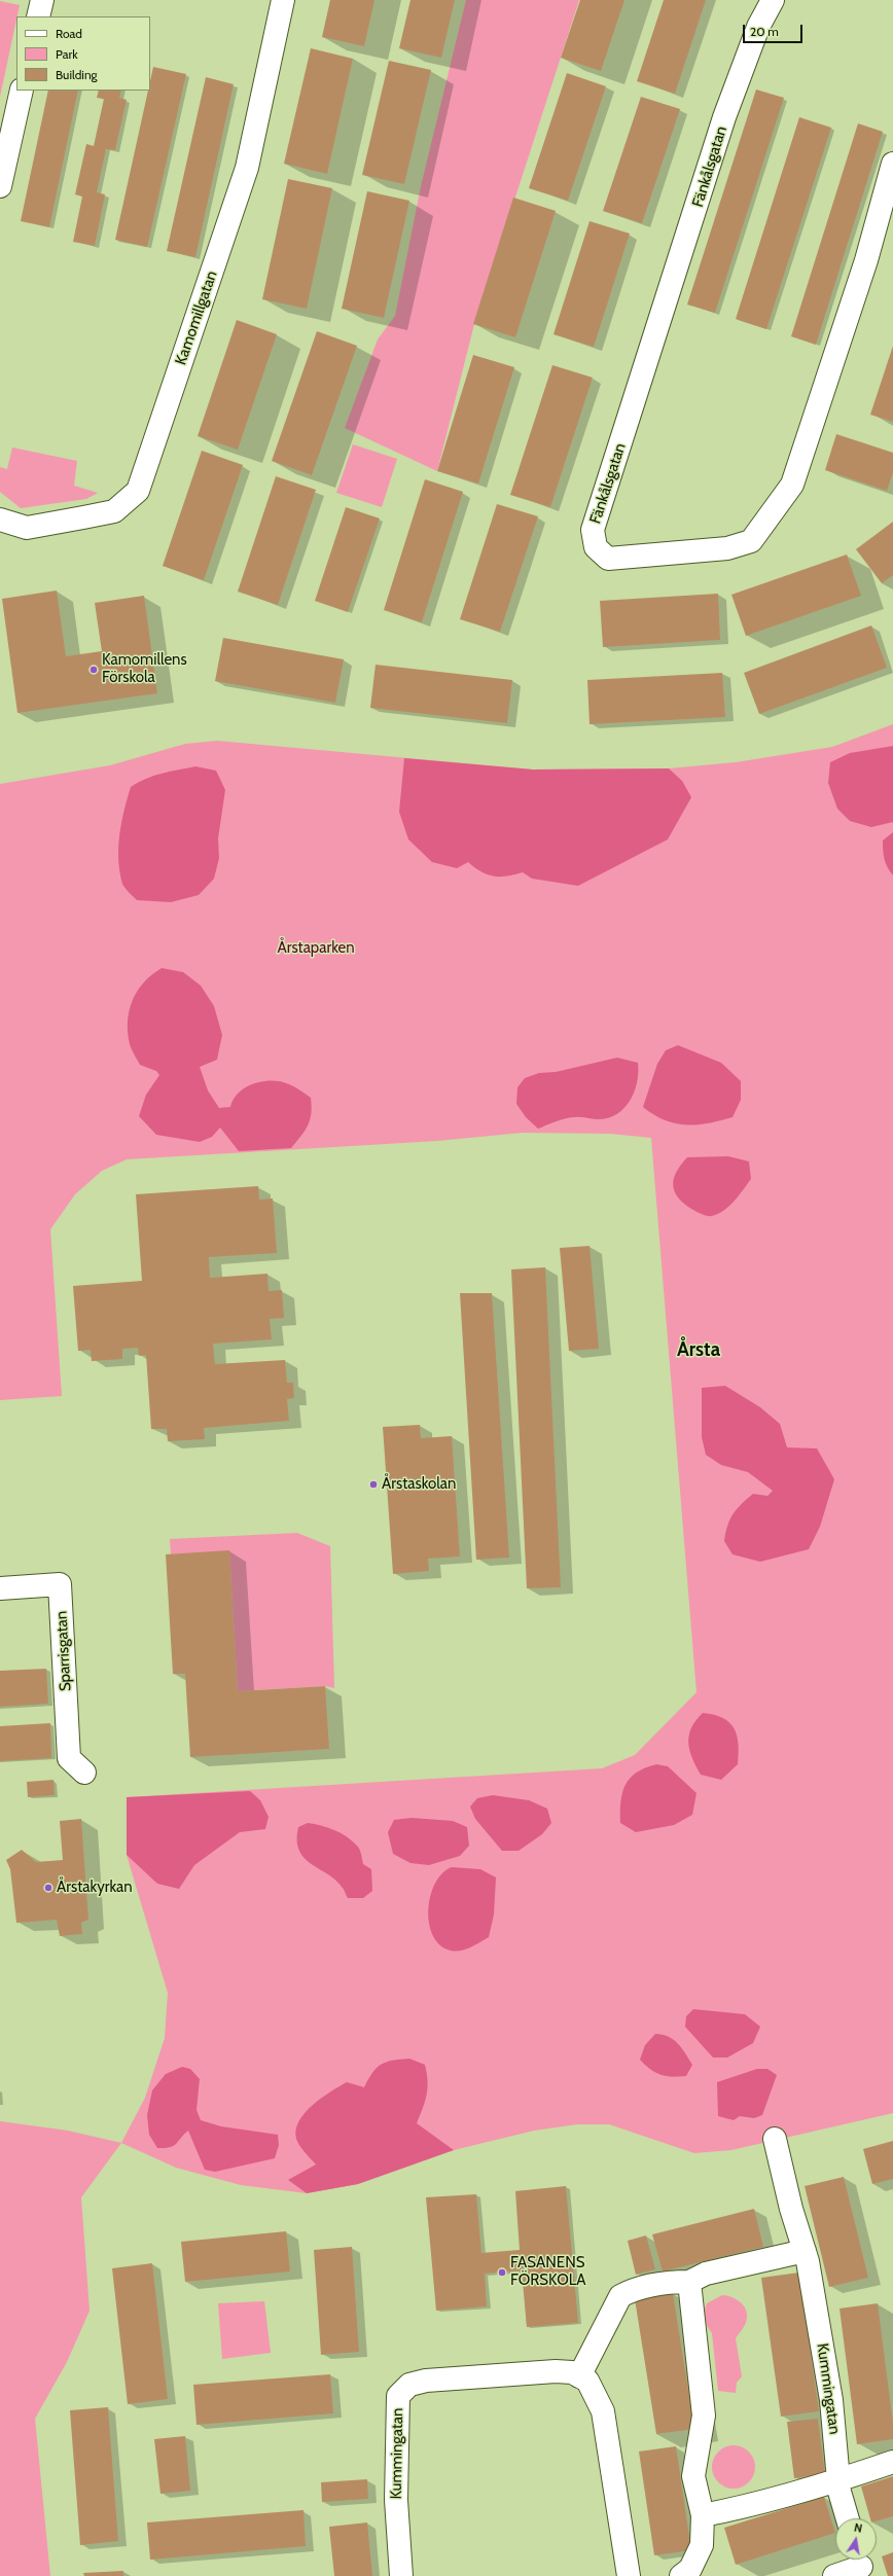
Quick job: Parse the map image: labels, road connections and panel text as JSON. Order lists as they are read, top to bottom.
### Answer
{
  "streets": {
    "street": [
      "Fänkålsgatan",
      "Kamomillgatan",
      "Sparrisgatan",
      "Kummingatan"
    ]
  },
  "districts": ["Årsta"],
  "parks": ["Årstaparken"],
  "places": [
    "Kamomillens Förskola",
    "Årstaskolan",
    "Årstakyrkan",
    "FASANENS FÖRSKOLA"
  ],
  "legend": ["Road", "Park", "Building"],
  "scale_bar": "20 m",
  "north": "top"
}
